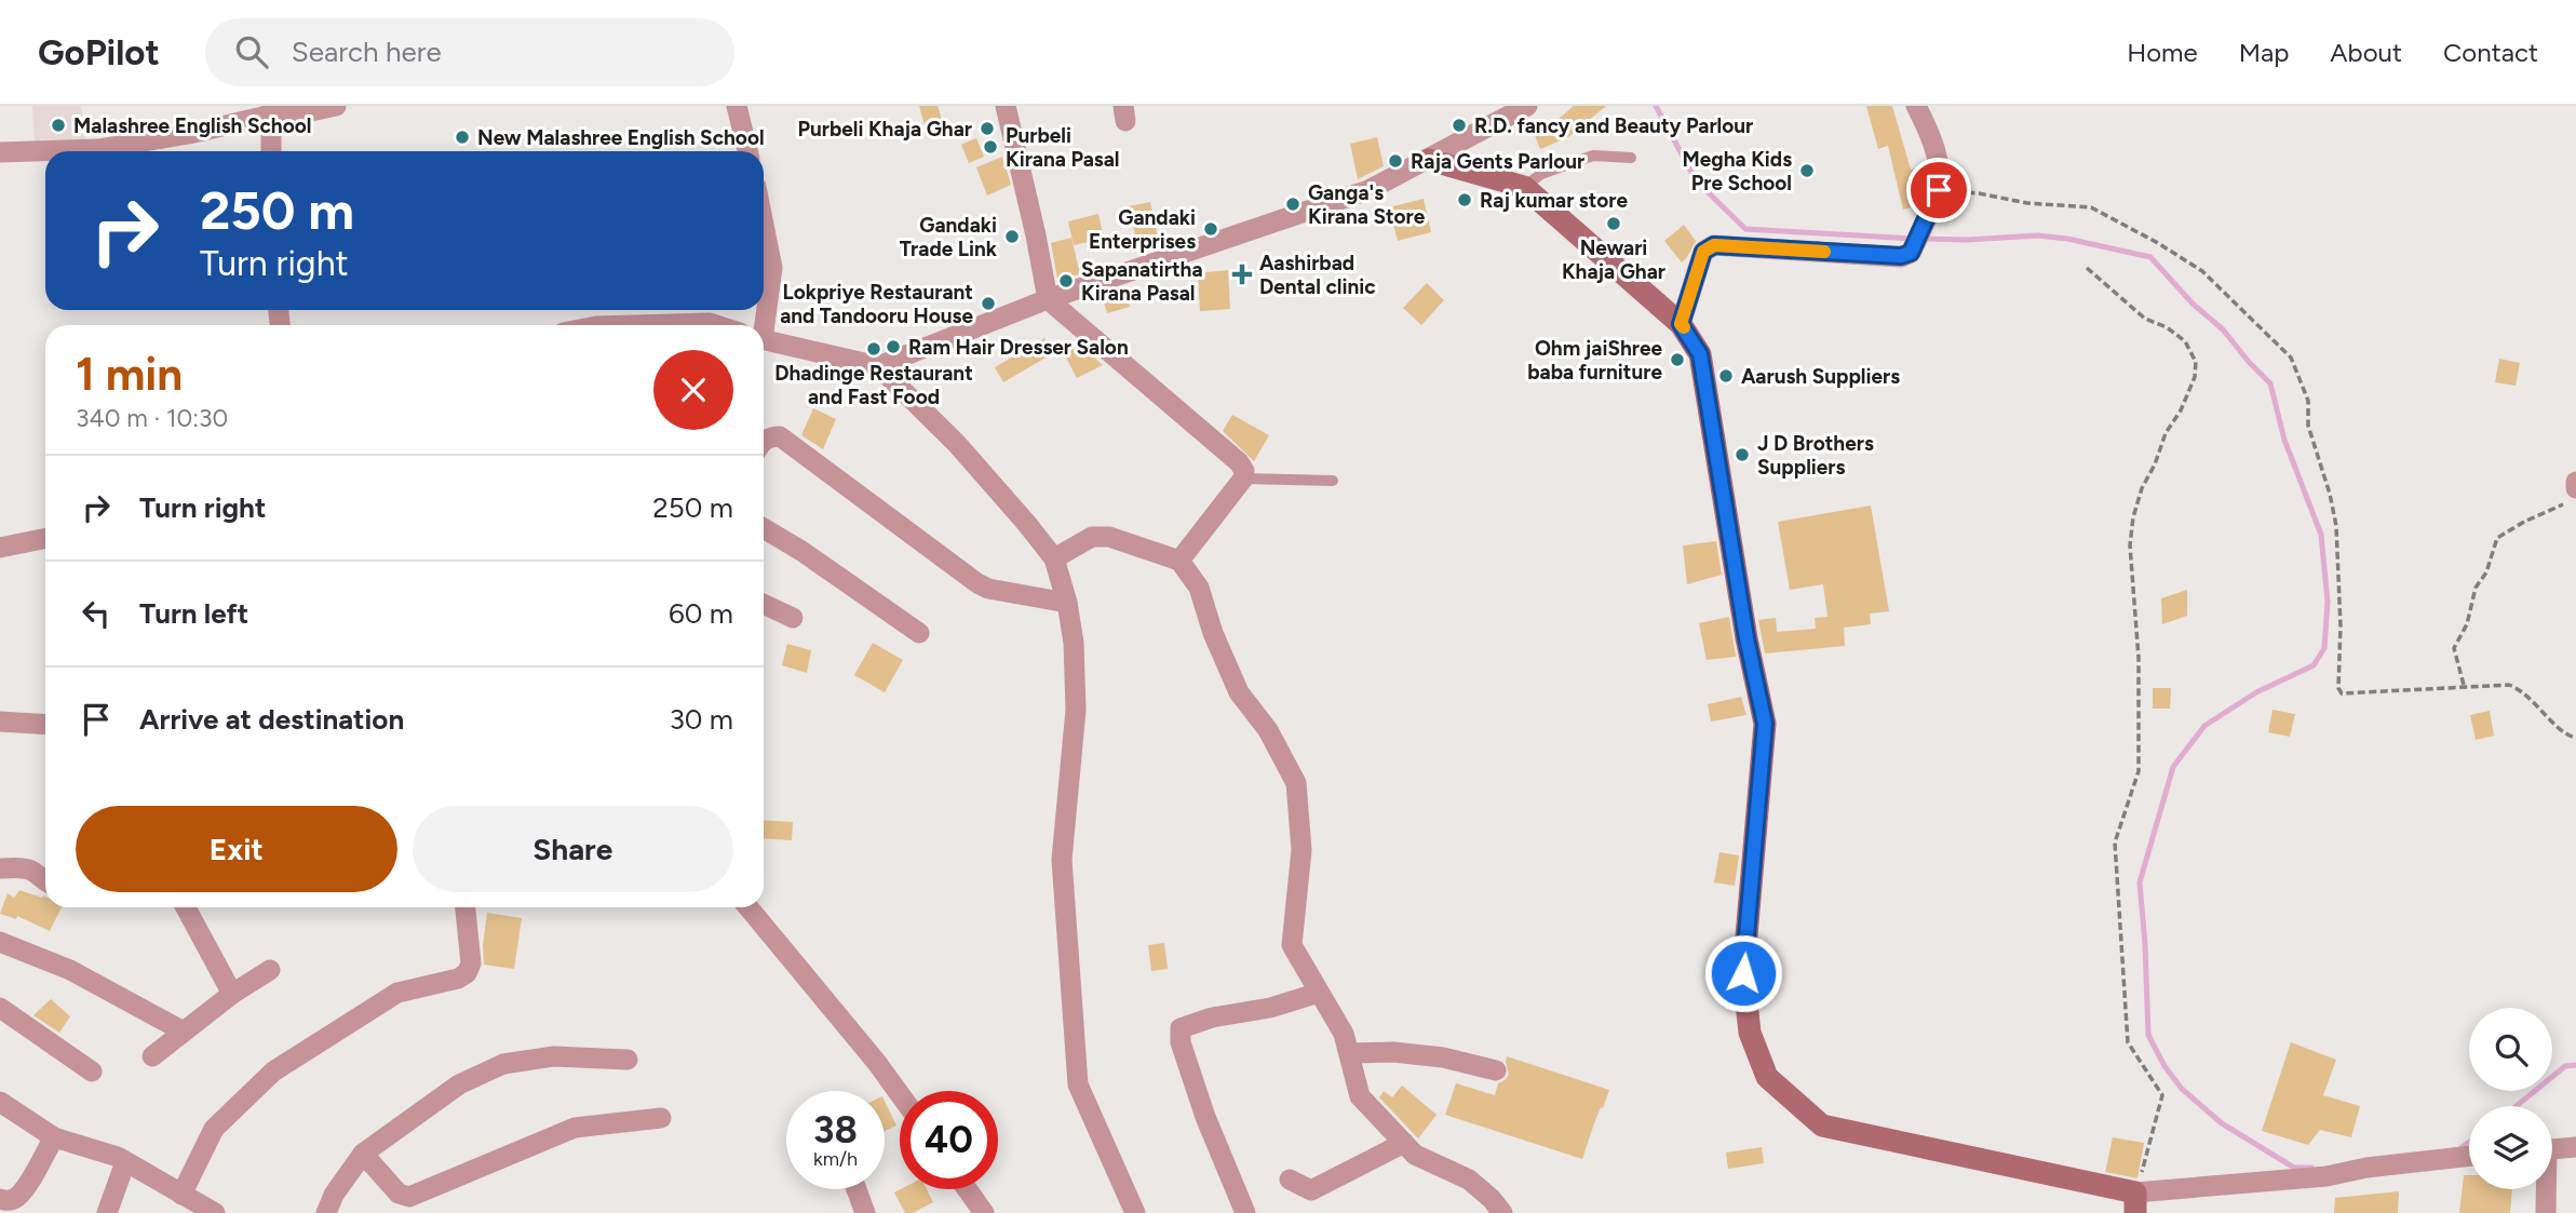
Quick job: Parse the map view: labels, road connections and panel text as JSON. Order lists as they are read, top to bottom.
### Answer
{
  "places": {
    "other": [
      "Malashree English School",
      "R.D. fancy and Beauty Parlour",
      "Purbeli Khaja Ghar",
      "New Malashree English School",
      "Purbeli Kirana Pasal",
      "Raja Gents Parlour",
      "Megha Kids Pre School",
      "Raj kumar store",
      "Ganga's Kirana Store",
      "Newari Khaja Ghar",
      "Gandaki Enterprises",
      "Gandaki Trade Link",
      "Sapanatirtha Kirana Pasal",
      "Lokpriye Restaurant and Tandooru House",
      "Ram Hair Dresser Salon",
      "Dhadinge Restaurant and Fast Food",
      "Ohm jaiShree baba furniture",
      "Aarush Suppliers",
      "J D Brothers Suppliers"
    ],
    "health": ["Aashirbad Dental clinic"]
  },
  "page": {
    "header": "GoPilot",
    "search": "Search here",
    "nav": [
      "Home",
      "Map",
      "About",
      "Contact"
    ],
    "turn": ["250 m", "Turn right"],
    "heading": ["1 min", "340 m · 10:30"],
    "list": [
      {
        "name": "Turn right",
        "value": "250 m"
      },
      {
        "name": "Turn left",
        "value": "60 m"
      },
      {
        "name": "Arrive at destination",
        "value": "30 m"
      }
    ],
    "buttons": ["Exit", "Share"],
    "speed": "38 km/h",
    "limit": "40"
  }
}
